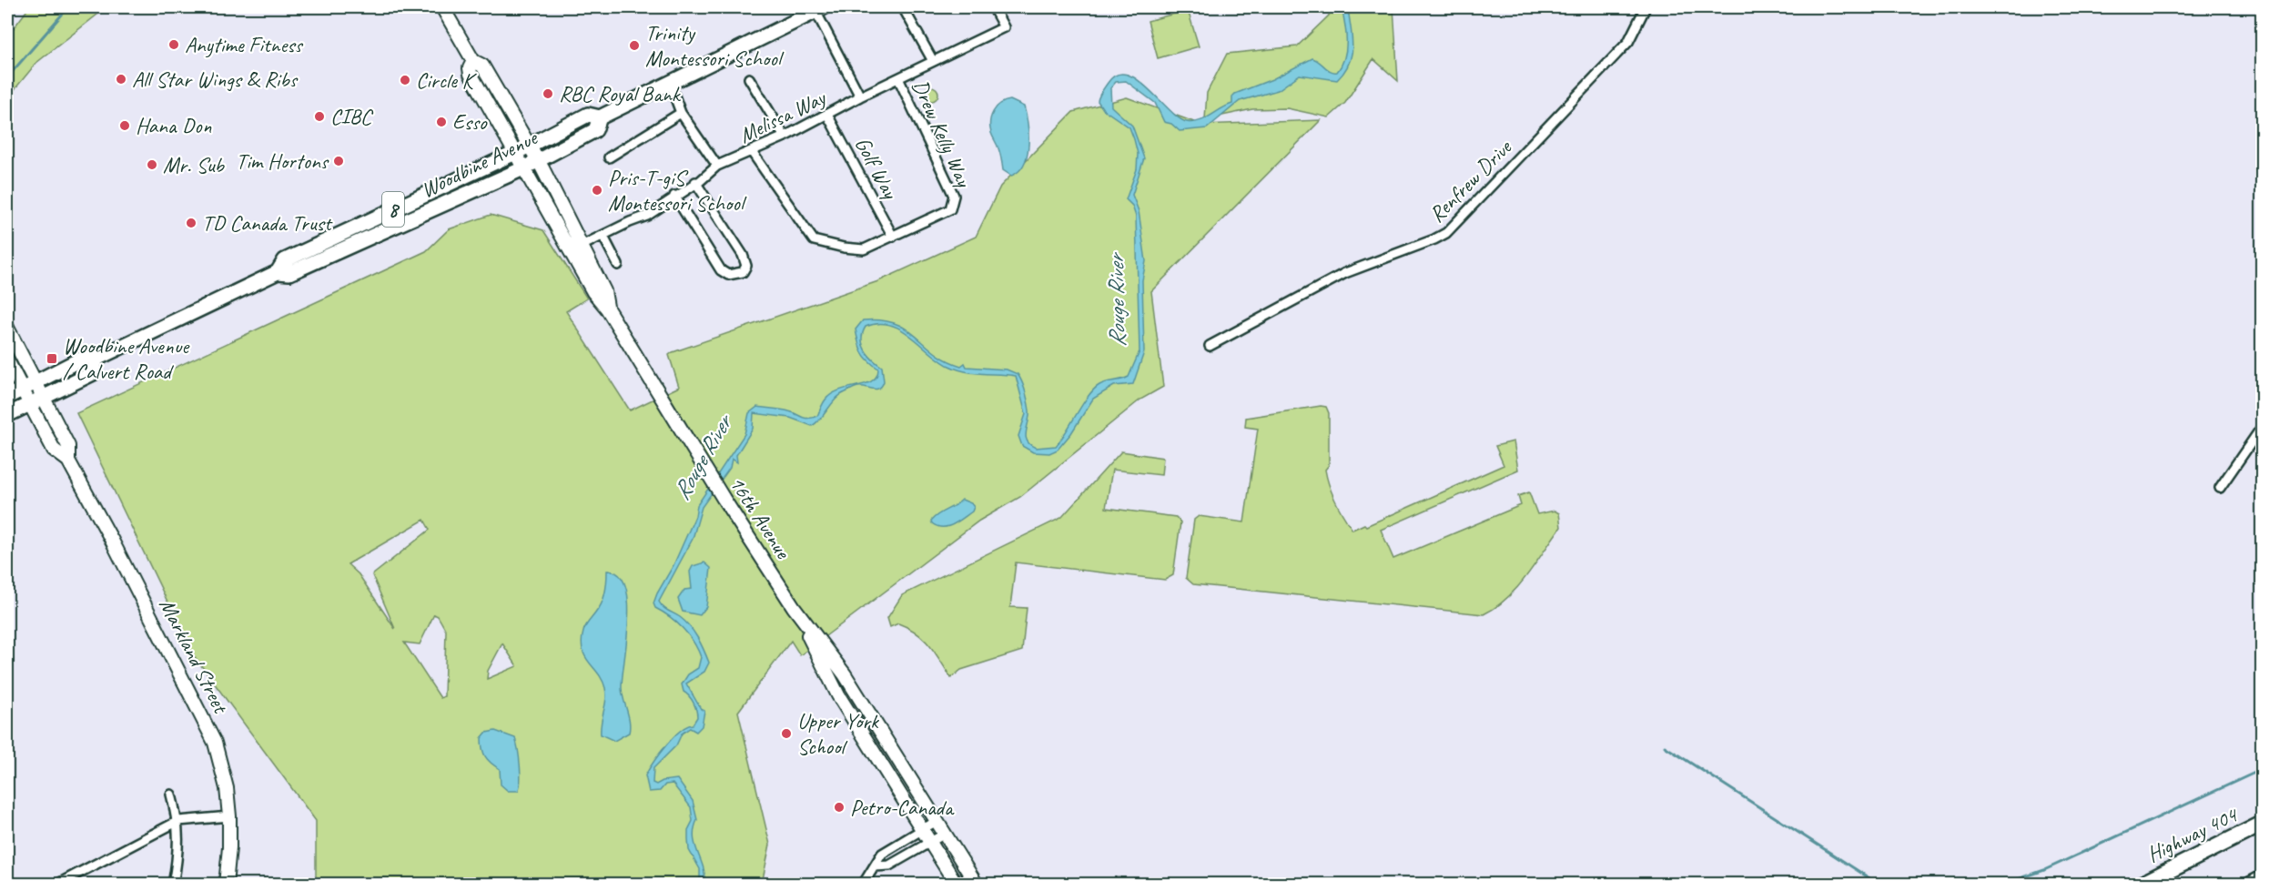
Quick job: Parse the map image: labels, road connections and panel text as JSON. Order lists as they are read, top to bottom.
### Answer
{
  "streets": {
    "highway": ["Highway 404"],
    "main road": [
      "Woodbine Avenue",
      "8",
      "16th Avenue",
      "Markland Street"
    ],
    "street": [
      "Melissa Way",
      "Drew Kelly Way",
      "Golf Way",
      "Renfrew Drive"
    ]
  },
  "crossings": [
    ["Melissa Way", "Drew Kelly Way"],
    ["Melissa Way", "Golf Way"],
    ["Melissa Way", "16th Avenue"],
    ["Drew Kelly Way", "Golf Way"],
    ["Woodbine Avenue", "16th Avenue"],
    ["Woodbine Avenue", "Markland Street"]
  ],
  "water": ["Rouge River"],
  "places": {
    "other": [
      "Anytime Fitness",
      "Trinity Montessori School",
      "All Star Wings & Ribs",
      "Circle K",
      "RBC Royal Bank",
      "CIBC",
      "Esso",
      "Hana Don",
      "Tim Hortons",
      "Mr. Sub",
      "Pris-T-giS Montessori School",
      "TD Canada Trust",
      "Upper York School",
      "Petro-Canada"
    ],
    "transit": ["Woodbine Avenue / Calvert Road"]
  }
}
